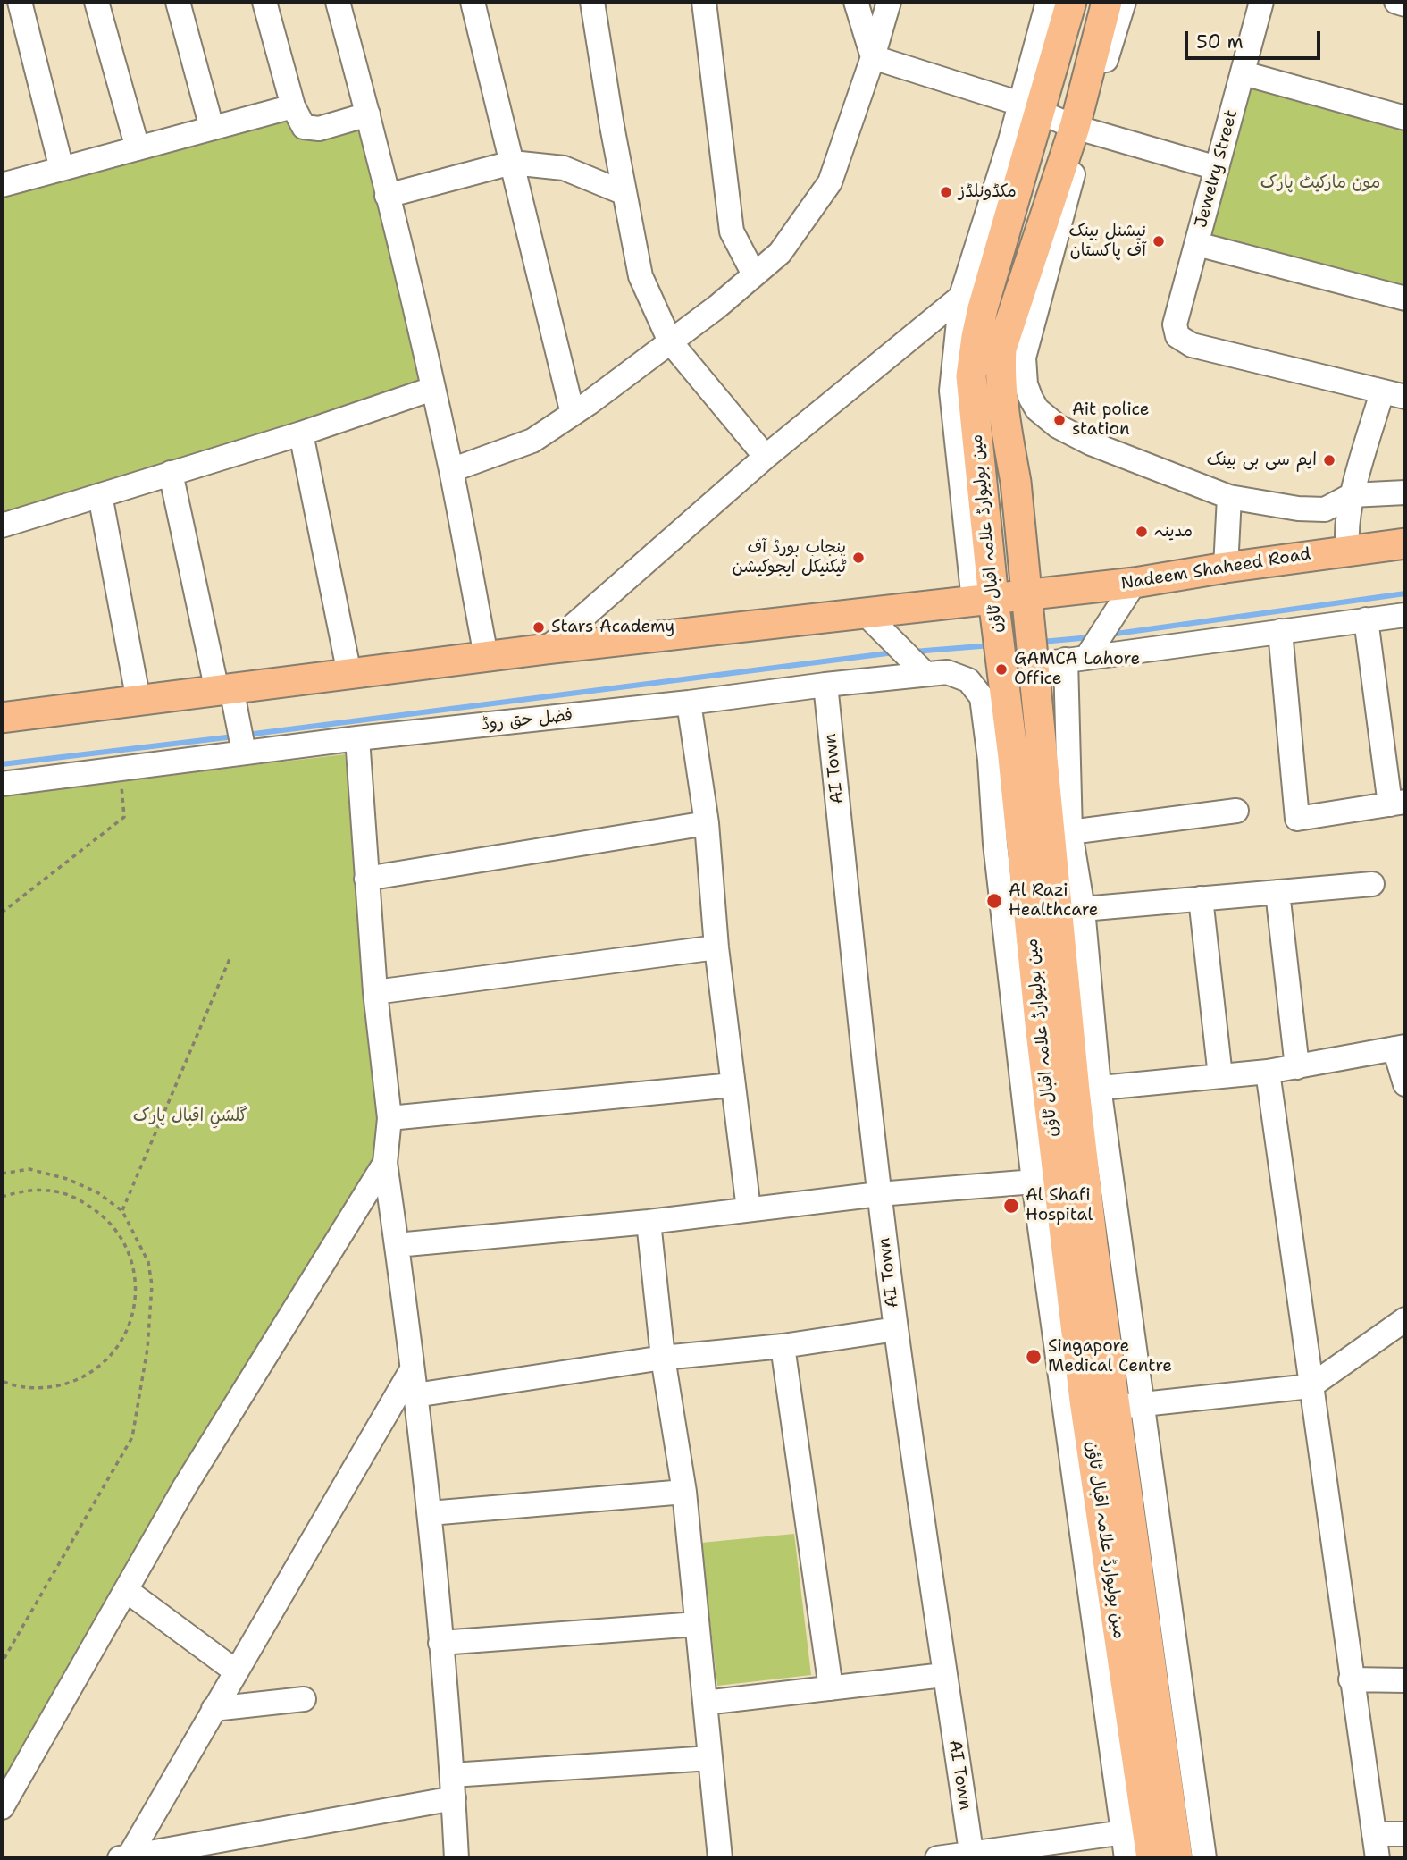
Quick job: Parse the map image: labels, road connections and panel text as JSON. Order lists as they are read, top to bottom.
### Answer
{
  "streets": {
    "main road": ["مین بولیوارڈ علامہ اقبال ٹاؤن", "Nadeem Shaheed Road"],
    "street": ["Jewelry Street", "فضل حق روڈ", "AI Town"]
  },
  "crossings": [
    ["مین بولیوارڈ علامہ اقبال ٹاؤن", "Nadeem Shaheed Road"],
    ["مین بولیوارڈ علامہ اقبال ٹاؤن", "فضل حق روڈ"],
    ["فضل حق روڈ", "AI Town"]
  ],
  "parks": ["مون مارکیٹ پارک", "گلشنِ اقبال پارک"],
  "places": [
    "مکڈونلڈز",
    "نیشنل بینک آف پاکستان",
    "Ait police station",
    "ایم سی بی بینک",
    "مدینہ",
    "پنجاب بورڈ آف ٹیکنیکل ایجوکیشن",
    "Stars Academy",
    "GAMCA Lahore Office",
    "Al Razi Healthcare",
    "Al Shafi Hospital",
    "Singapore Medical Centre"
  ],
  "scale_bar": "50 m"
}
